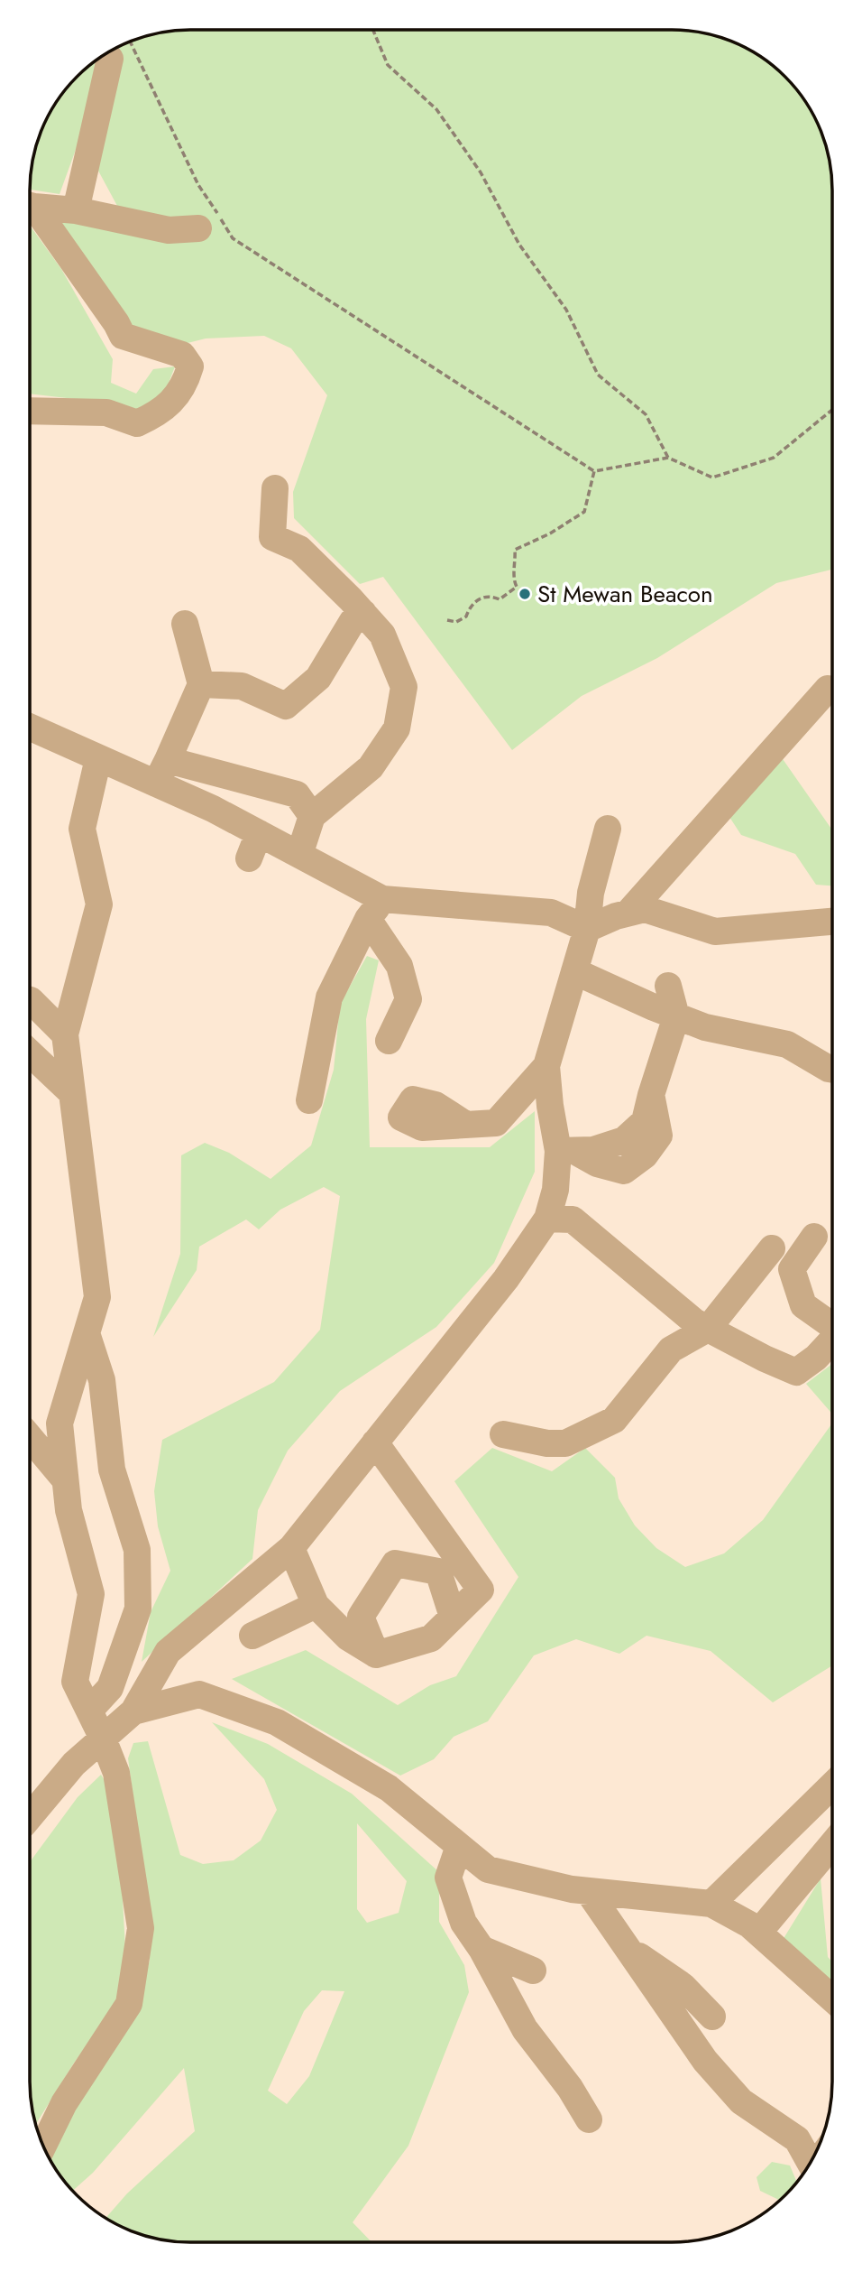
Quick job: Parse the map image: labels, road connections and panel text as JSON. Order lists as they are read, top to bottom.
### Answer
{
  "places": ["St Mewan Beacon"]
}
